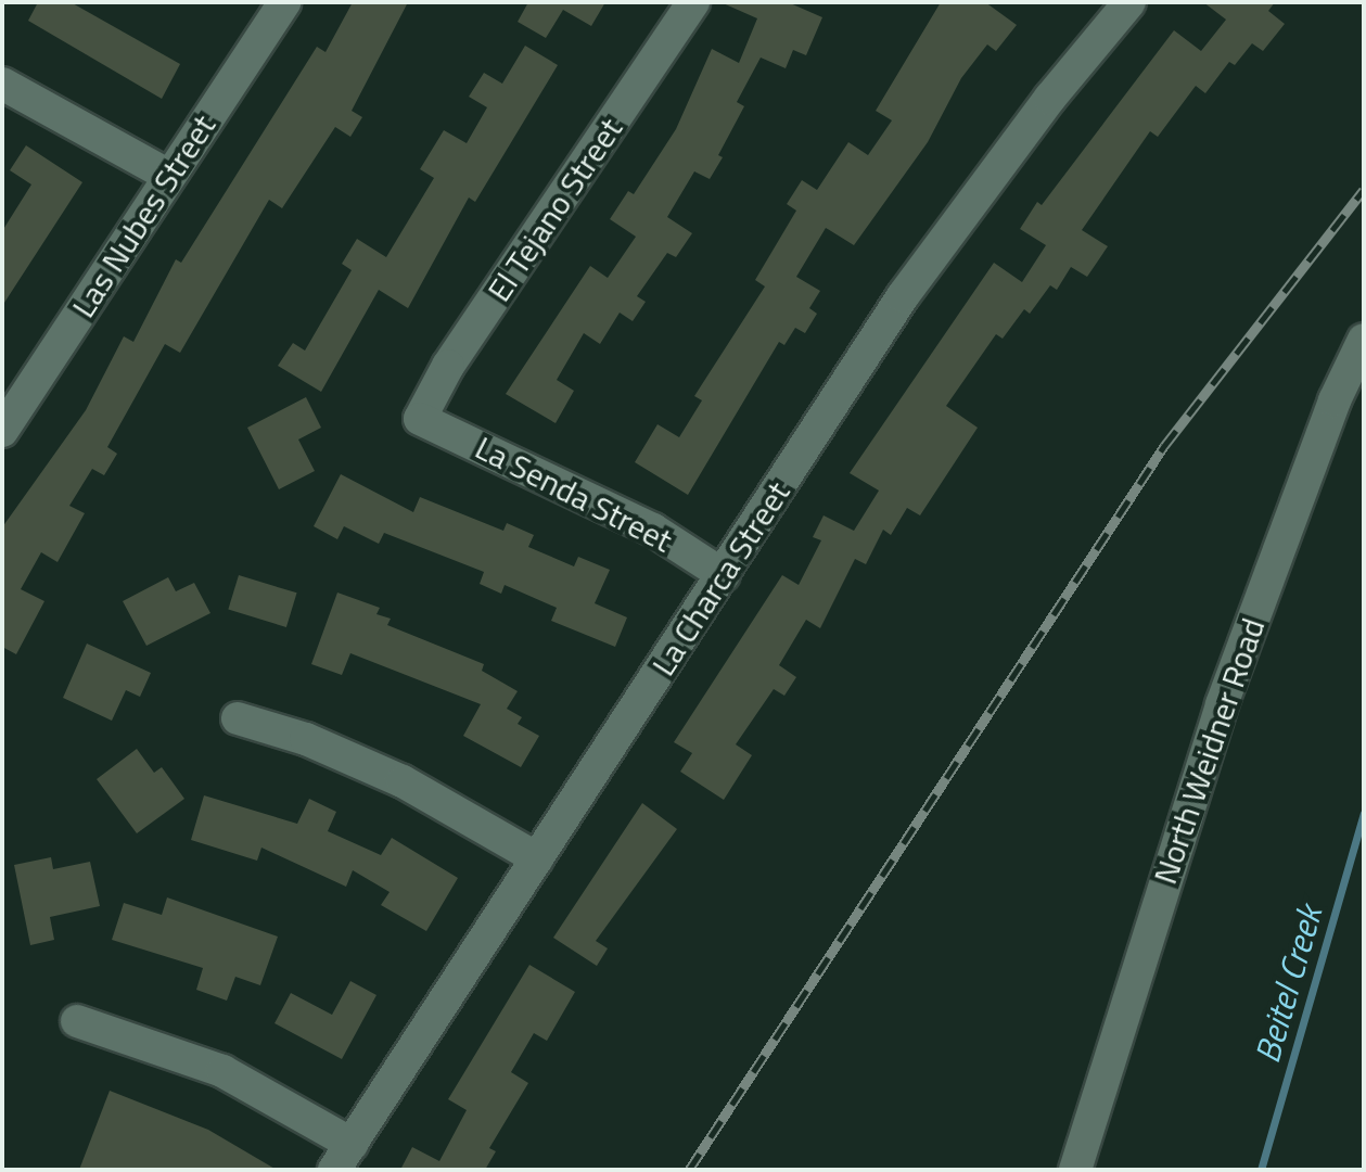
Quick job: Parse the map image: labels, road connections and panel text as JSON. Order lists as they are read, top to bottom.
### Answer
{
  "streets": {
    "street": [
      "El Tejano Street",
      "Las Nubes Street",
      "La Senda Street",
      "La Charca Street",
      "North Weidner Road"
    ]
  },
  "crossings": [
    ["El Tejano Street", "La Senda Street"],
    ["La Senda Street", "La Charca Street"]
  ],
  "water": ["Beitel Creek"]
}
